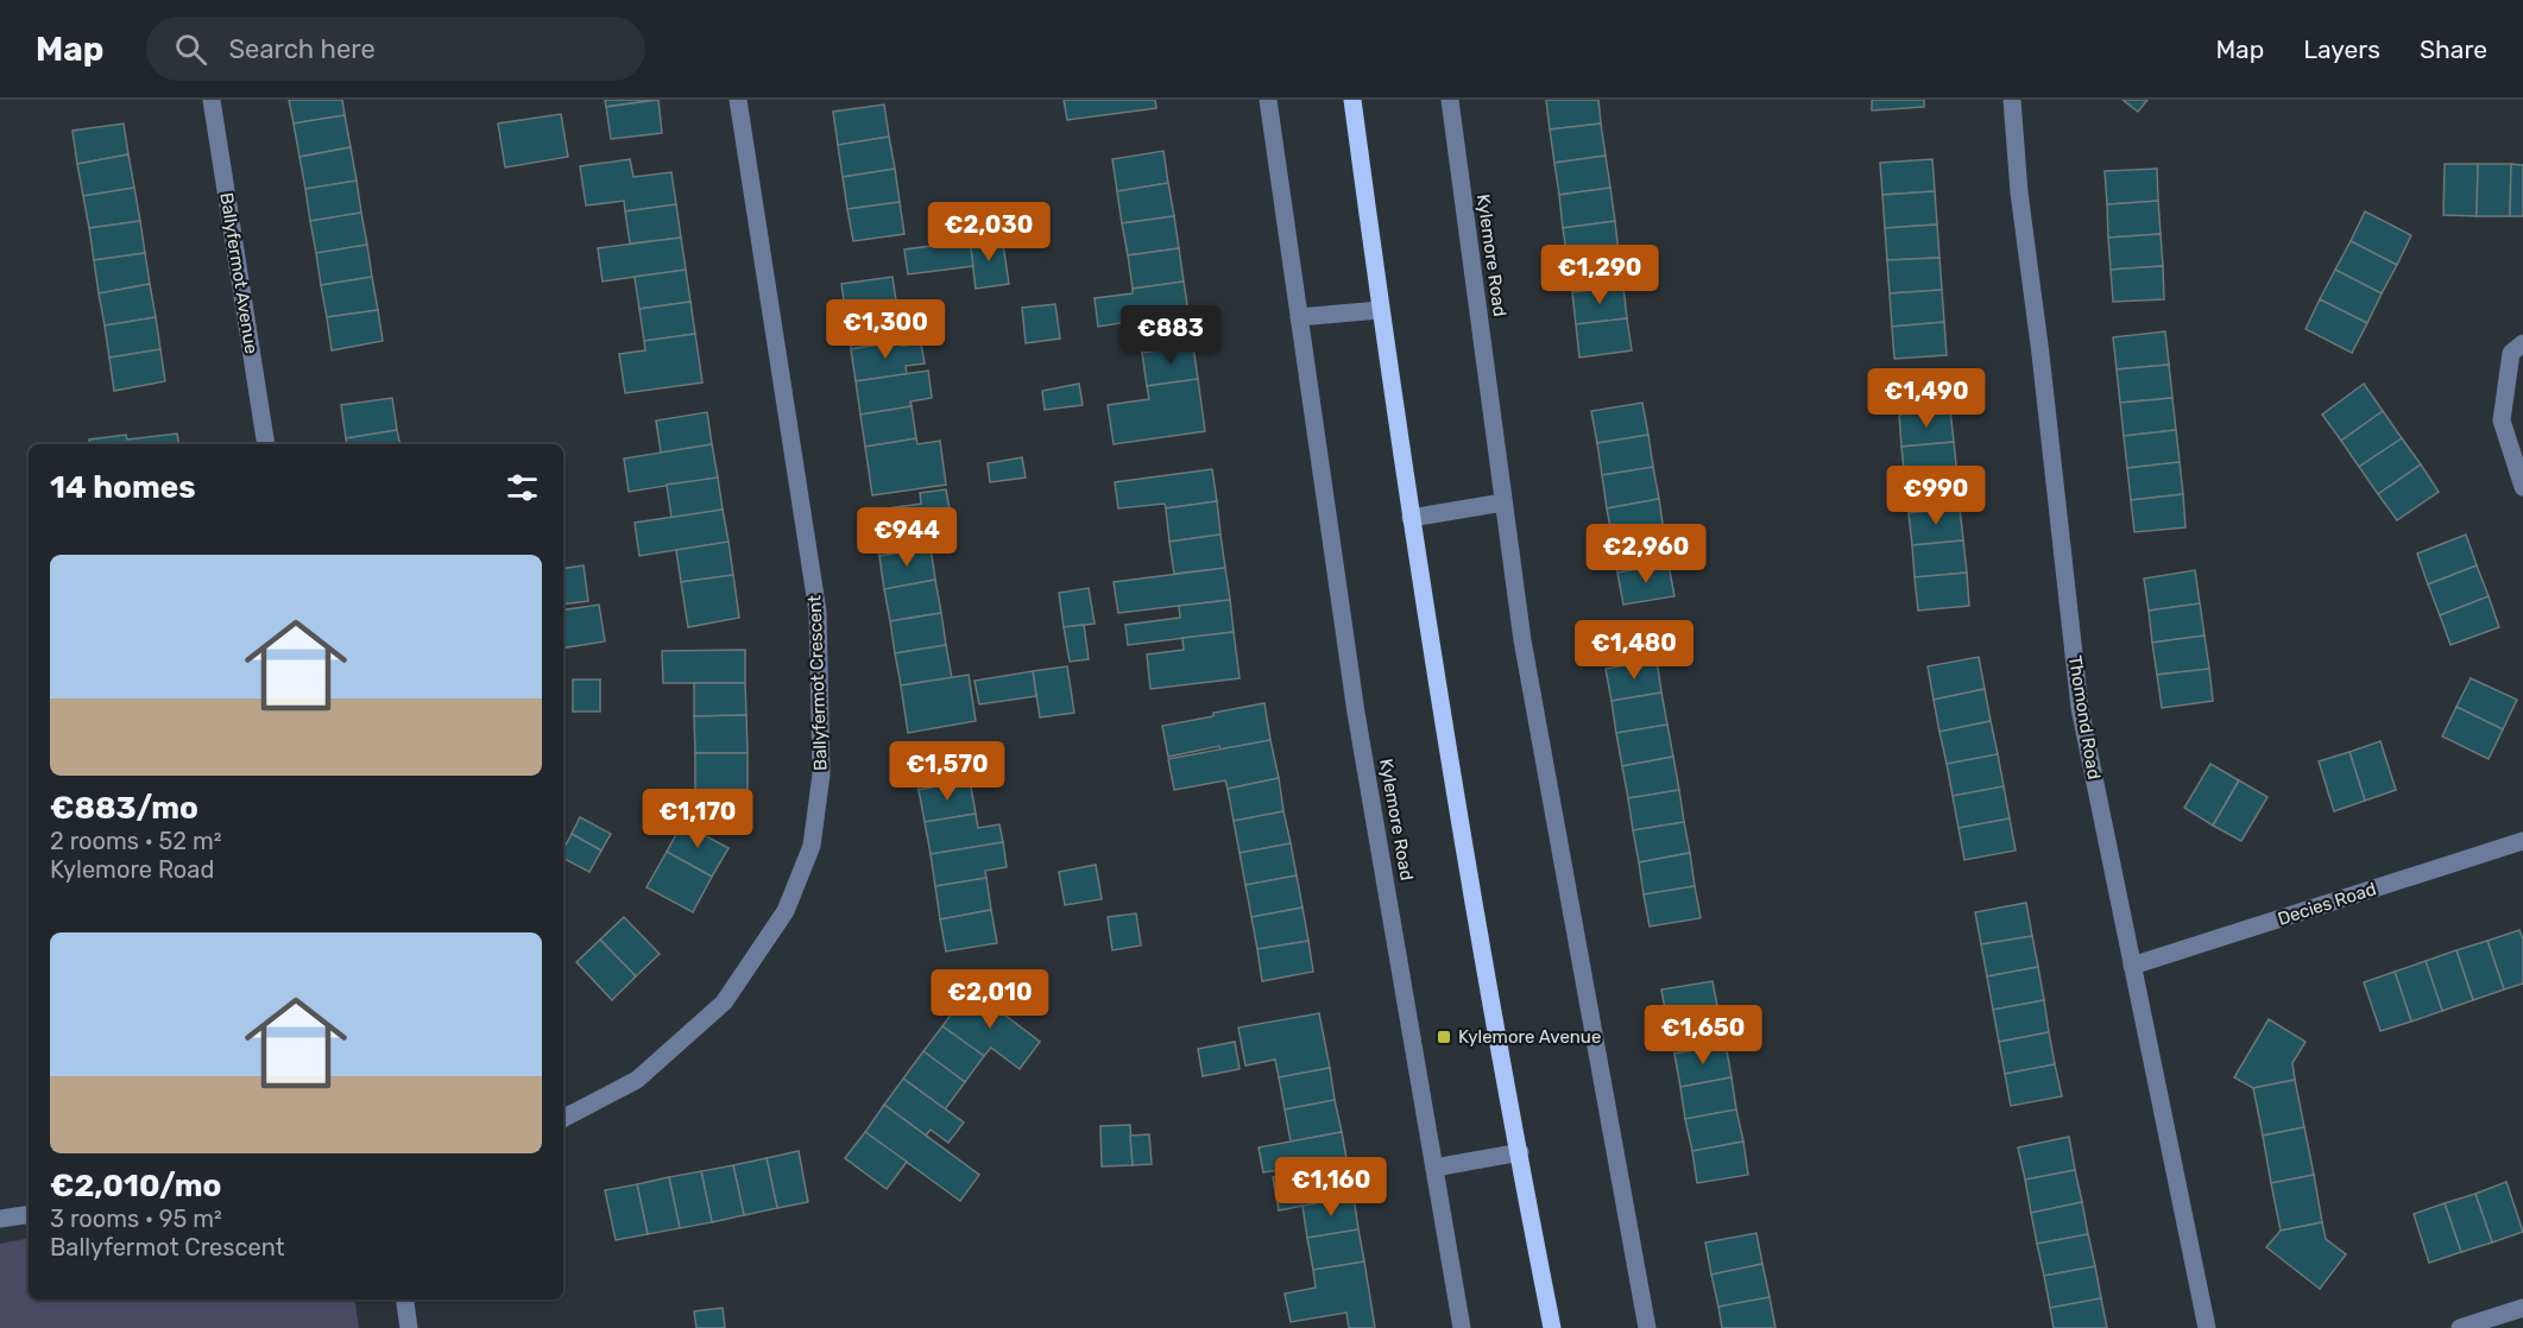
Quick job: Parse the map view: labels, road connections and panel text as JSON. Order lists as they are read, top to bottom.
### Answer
{
  "streets": {
    "street": [
      "Kylemore Road",
      "Ballyfermot Avenue",
      "Ballyfermot Crescent",
      "Thomond Road",
      "Decies Road"
    ]
  },
  "crossings": [
    ["Thomond Road", "Decies Road"]
  ],
  "places": {
    "transit": ["Kylemore Avenue"]
  },
  "page": {
    "header": "Map",
    "search": "Search here",
    "nav": ["Map", "Layers", "Share"],
    "price": [
      "€2,030",
      "€1,290",
      "€1,300",
      "€883",
      "€1,490",
      "€990",
      "€944",
      "€2,960",
      "€1,480",
      "€1,570",
      "€1,170",
      "€2,010",
      "€1,650",
      "€1,160"
    ],
    "heading": "14 homes",
    "list": [
      {
        "name": "€883/mo",
        "note": "2 rooms · 52 m² · Kylemore Road"
      },
      {
        "name": "€2,010/mo",
        "note": "3 rooms · 95 m² · Ballyfermot Crescent"
      }
    ]
  }
}
